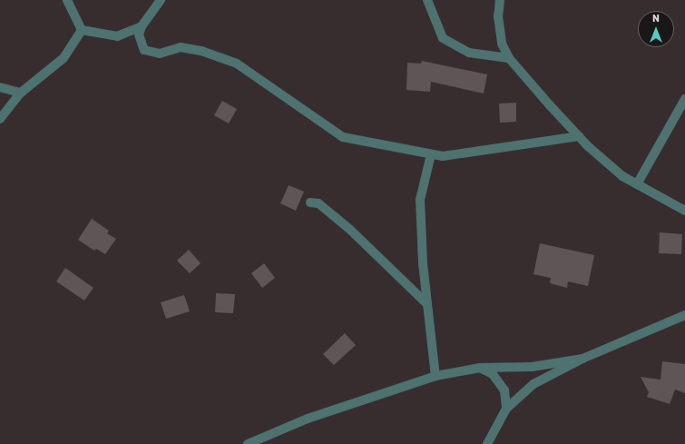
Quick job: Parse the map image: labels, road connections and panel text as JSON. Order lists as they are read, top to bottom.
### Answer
{
  "north": "top"
}
